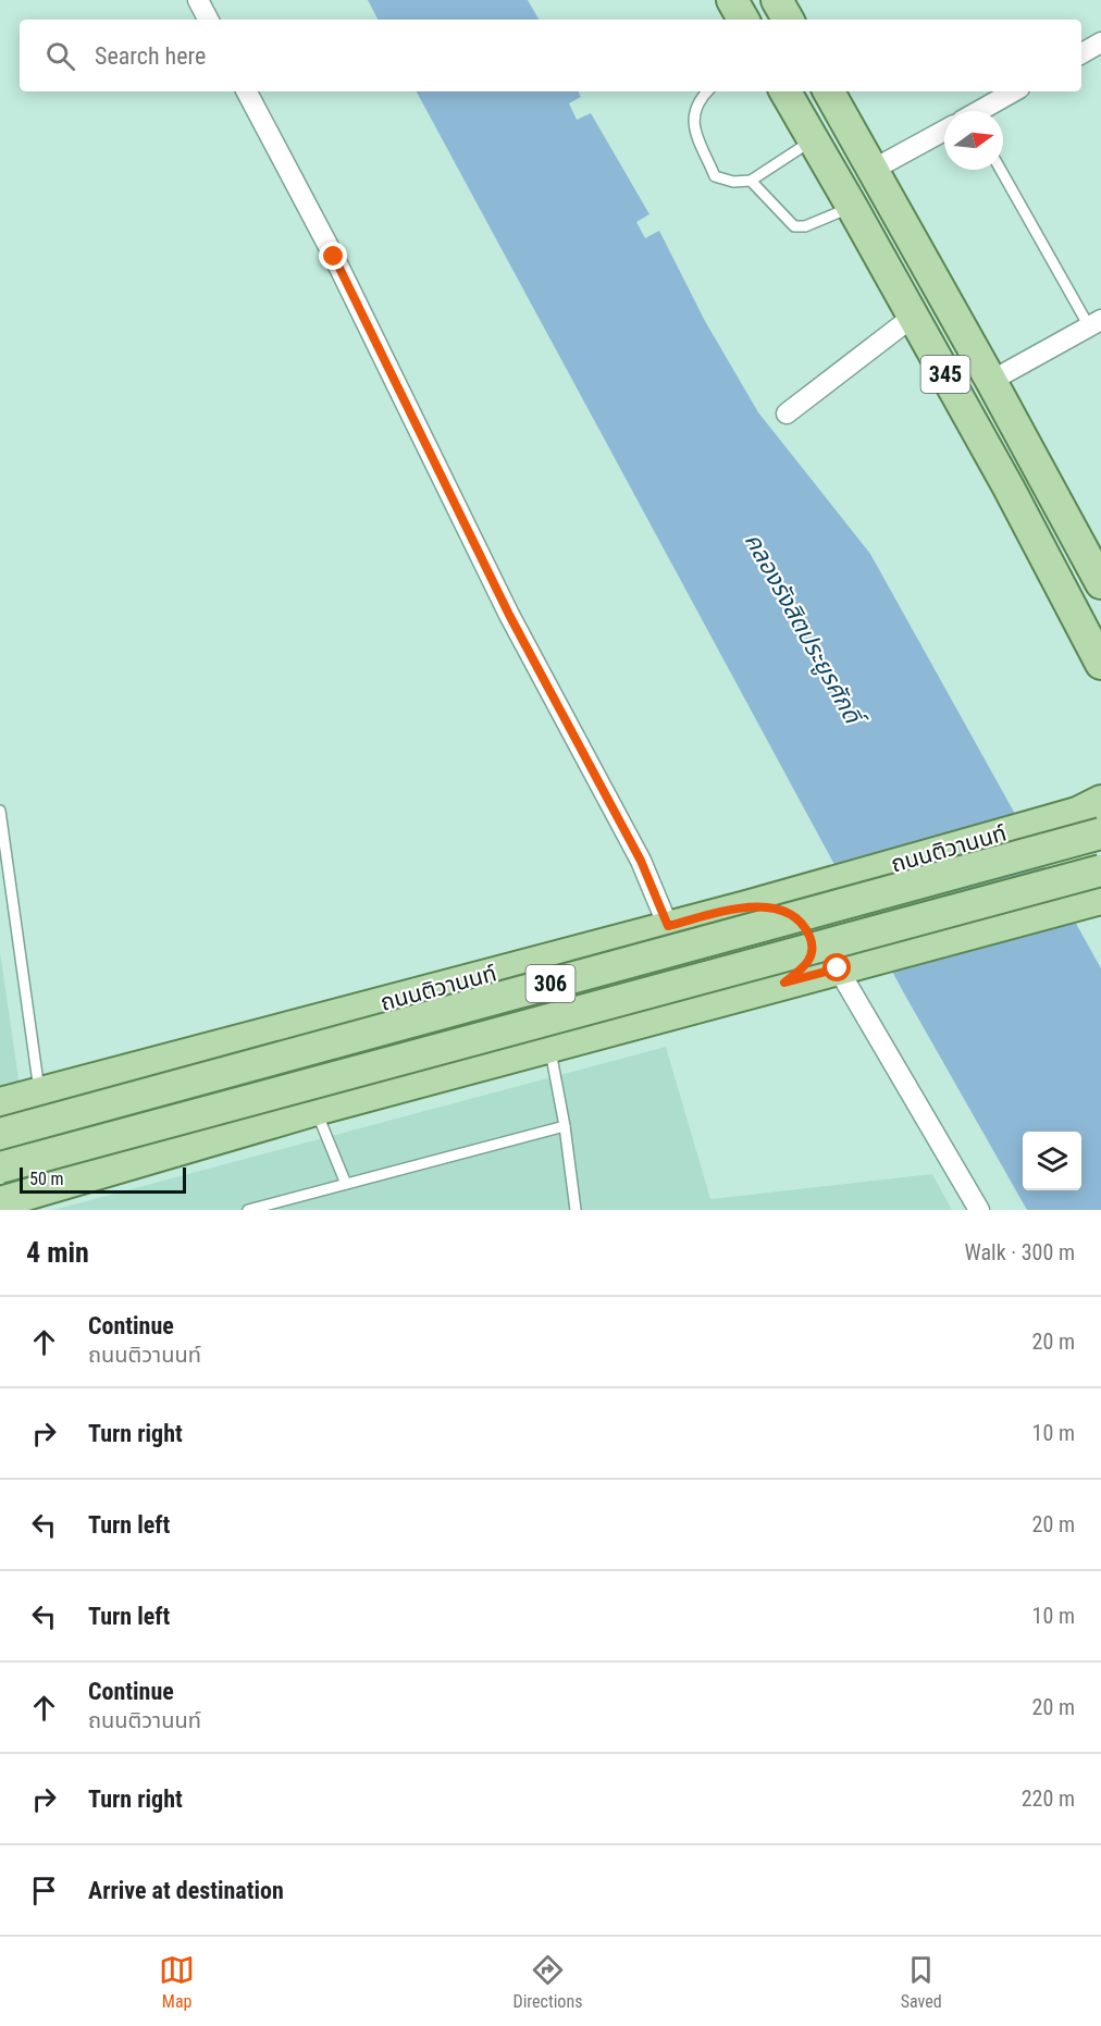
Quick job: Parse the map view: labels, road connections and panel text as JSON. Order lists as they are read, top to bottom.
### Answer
{
  "streets": {
    "main road": ["345", "ถนนติวานนท์", "306"]
  },
  "crossings": [
    ["ถนนติวานนท์", "306"]
  ],
  "water": ["คลองรังสิตประยูรศักดิ์"],
  "scale_bar": "50 m",
  "north": "right",
  "page": {
    "search": "Search here",
    "scale": "50 m",
    "heading": ["4 min", "Walk · 300 m"],
    "list": [
      ["Continue", "ถนนติวานนท์", "20 m"],
      ["Turn right", "10 m"],
      ["Turn left", "20 m"],
      ["Turn left", "10 m"],
      ["Continue", "ถนนติวานนท์", "20 m"],
      ["Turn right", "220 m"],
      "Arrive at destination"
    ],
    "nav": ["Map", "Directions", "Saved"]
  }
}
